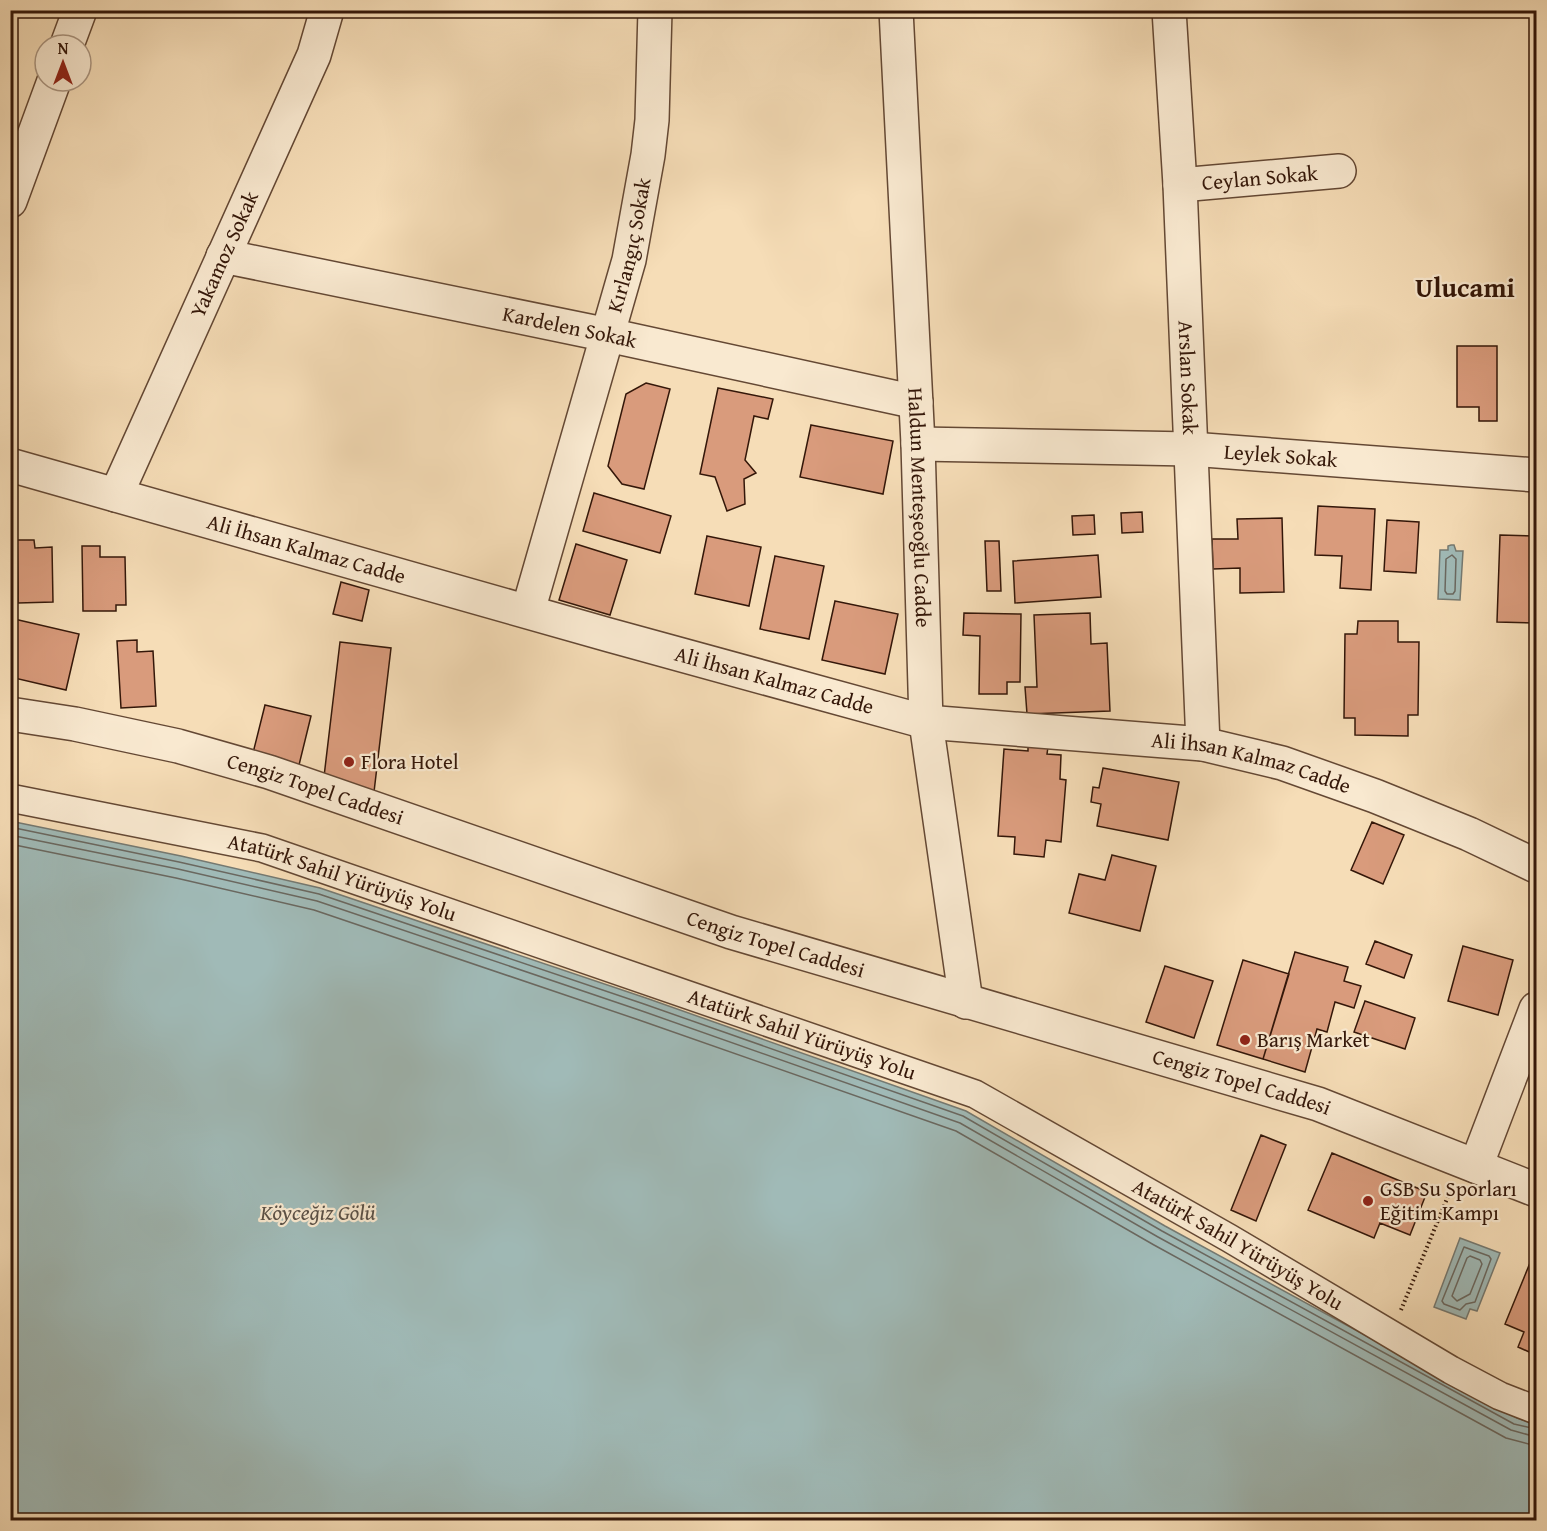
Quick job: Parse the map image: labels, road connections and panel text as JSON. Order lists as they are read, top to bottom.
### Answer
{
  "streets": {
    "street": [
      "Ceylan Sokak",
      "Kırlangıç Sokak",
      "Yakamoz Sokak",
      "Kardelen Sokak",
      "Arslan Sokak",
      "Leylek Sokak",
      "Haldun Menteşeoğlu Cadde",
      "Ali İhsan Kalmaz Cadde",
      "Cengiz Topel Caddesi",
      "Atatürk Sahil Yürüyüş Yolu"
    ]
  },
  "crossings": [
    ["Ceylan Sokak", "Arslan Sokak"],
    ["Kırlangıç Sokak", "Kardelen Sokak"],
    ["Kırlangıç Sokak", "Ali İhsan Kalmaz Cadde"],
    ["Yakamoz Sokak", "Kardelen Sokak"],
    ["Yakamoz Sokak", "Ali İhsan Kalmaz Cadde"],
    ["Kardelen Sokak", "Haldun Menteşeoğlu Cadde"],
    ["Arslan Sokak", "Leylek Sokak"],
    ["Arslan Sokak", "Ali İhsan Kalmaz Cadde"],
    ["Leylek Sokak", "Haldun Menteşeoğlu Cadde"],
    ["Haldun Menteşeoğlu Cadde", "Ali İhsan Kalmaz Cadde"],
    ["Haldun Menteşeoğlu Cadde", "Cengiz Topel Caddesi"]
  ],
  "districts": ["Ulucami"],
  "water": ["Köyceğiz Gölü"],
  "places": ["Flora Hotel", "Barış Market", "GSB Su Sporları Eğitim Kampı"],
  "north": "top"
}
